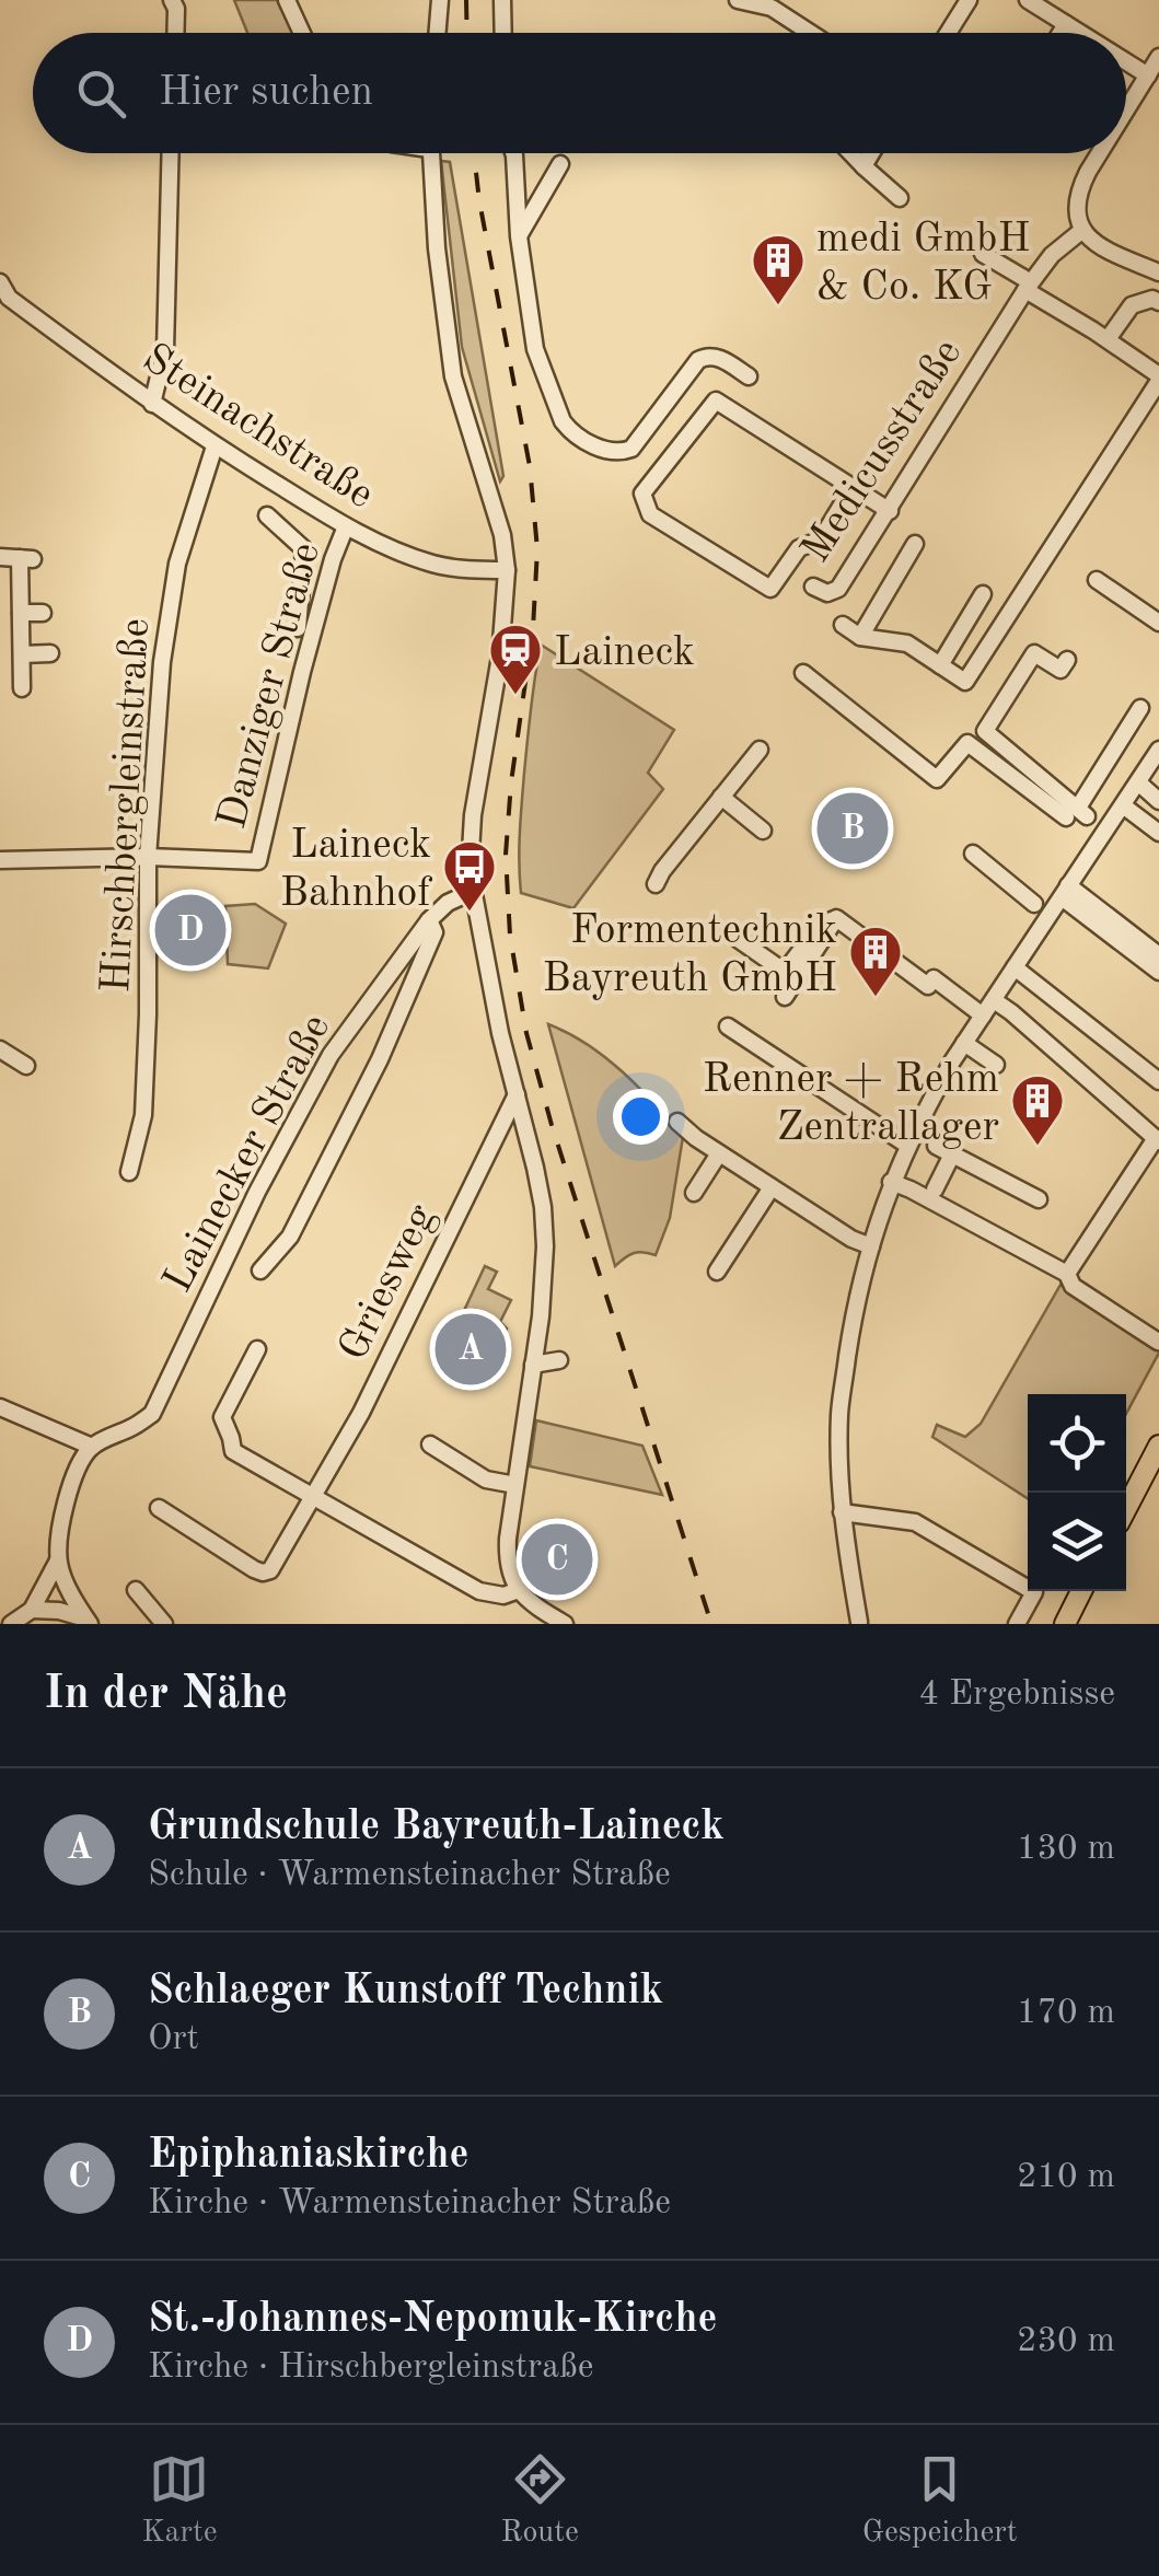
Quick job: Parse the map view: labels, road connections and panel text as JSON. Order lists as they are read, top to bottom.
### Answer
{
  "streets": {
    "street": [
      "Steinachstraße",
      "Medicusstraße",
      "Danziger Straße",
      "Hirschbergleinstraße",
      "Lainecker Straße",
      "Griesweg"
    ]
  },
  "crossings": [
    ["Steinachstraße", "Danziger Straße"],
    ["Steinachstraße", "Hirschbergleinstraße"],
    ["Danziger Straße", "Hirschbergleinstraße"]
  ],
  "places": {
    "building": ["medi GmbH & Co. KG", "Formentechnik Bayreuth GmbH", "Renner + Rehm Zentrallager"],
    "station": ["Laineck"],
    "bus stop": ["Laineck Bahnhof"]
  },
  "page": {
    "search": "Hier suchen",
    "pins": [
      "B",
      "D",
      "A",
      "C"
    ],
    "heading": ["In der Nähe", "4 Ergebnisse"],
    "list": [
      {
        "mark": "A",
        "name": "Grundschule Bayreuth-Laineck",
        "note": "Schule · Warmensteinacher Straße",
        "value": "130 m"
      },
      {
        "mark": "B",
        "name": "Schlaeger Kunstoff Technik",
        "note": "Ort",
        "value": "170 m"
      },
      {
        "mark": "C",
        "name": "Epiphaniaskirche",
        "note": "Kirche · Warmensteinacher Straße",
        "value": "210 m"
      },
      {
        "mark": "D",
        "name": "St.-Johannes-Nepomuk-Kirche",
        "note": "Kirche · Hirschbergleinstraße",
        "value": "230 m"
      }
    ],
    "nav": ["Karte", "Route", "Gespeichert"]
  }
}
